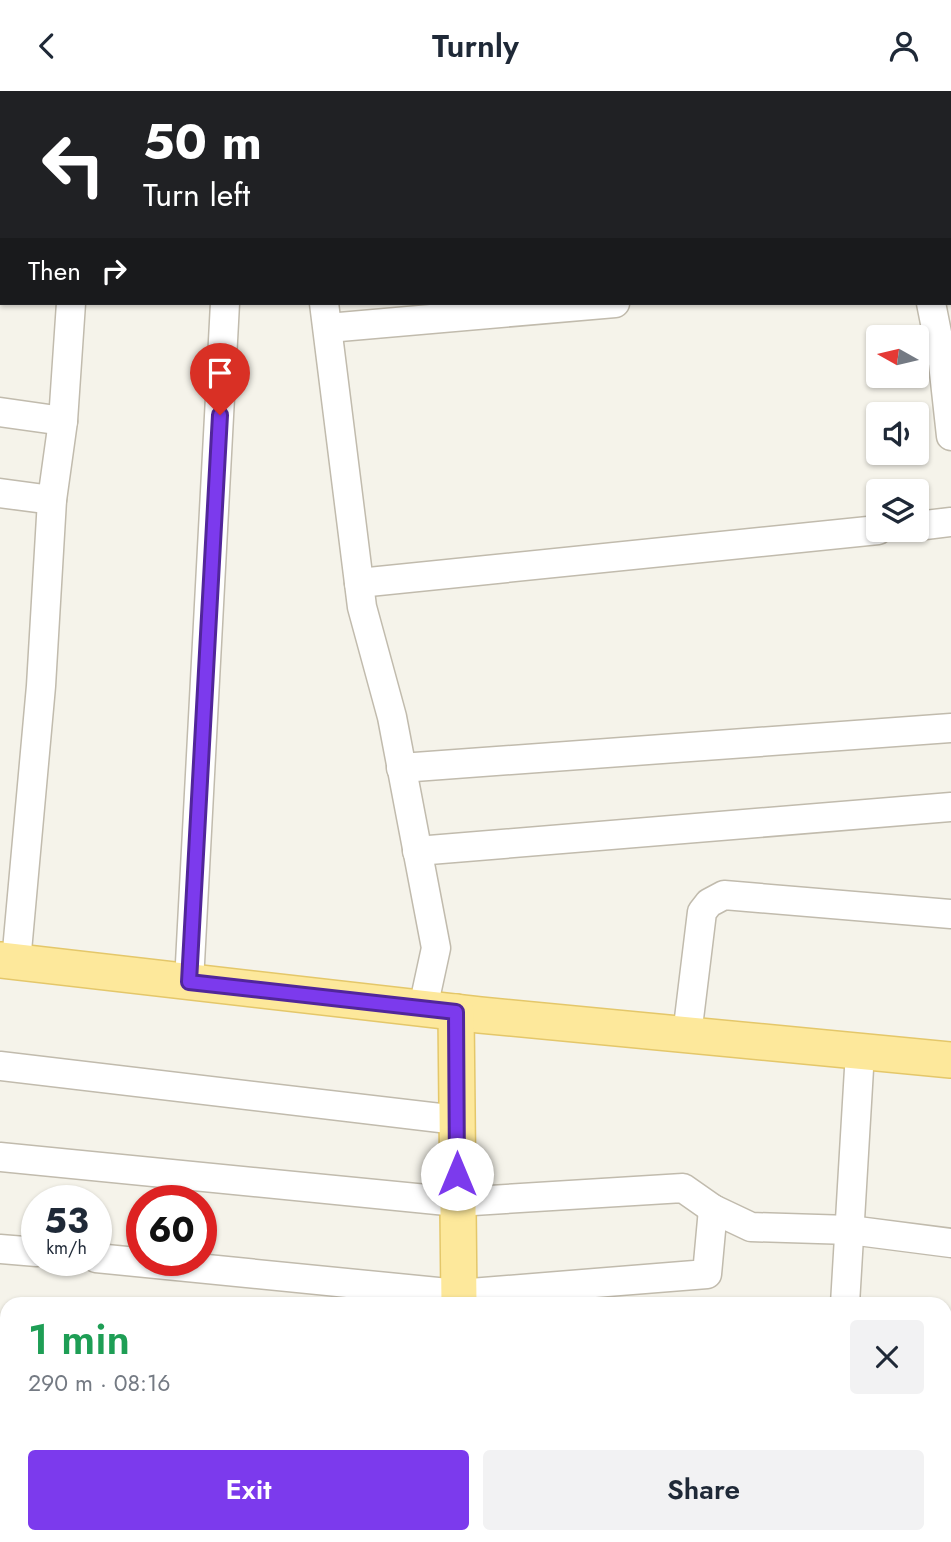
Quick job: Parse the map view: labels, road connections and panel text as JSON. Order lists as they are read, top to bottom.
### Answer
{
  "north": "left",
  "page": {
    "header": "Turnly",
    "turn": ["50 m", "Turn left"],
    "then": "Then",
    "speed": "53 km/h",
    "limit": "60",
    "heading": ["1 min", "290 m · 08:16"],
    "buttons": ["Exit", "Share"]
  }
}
